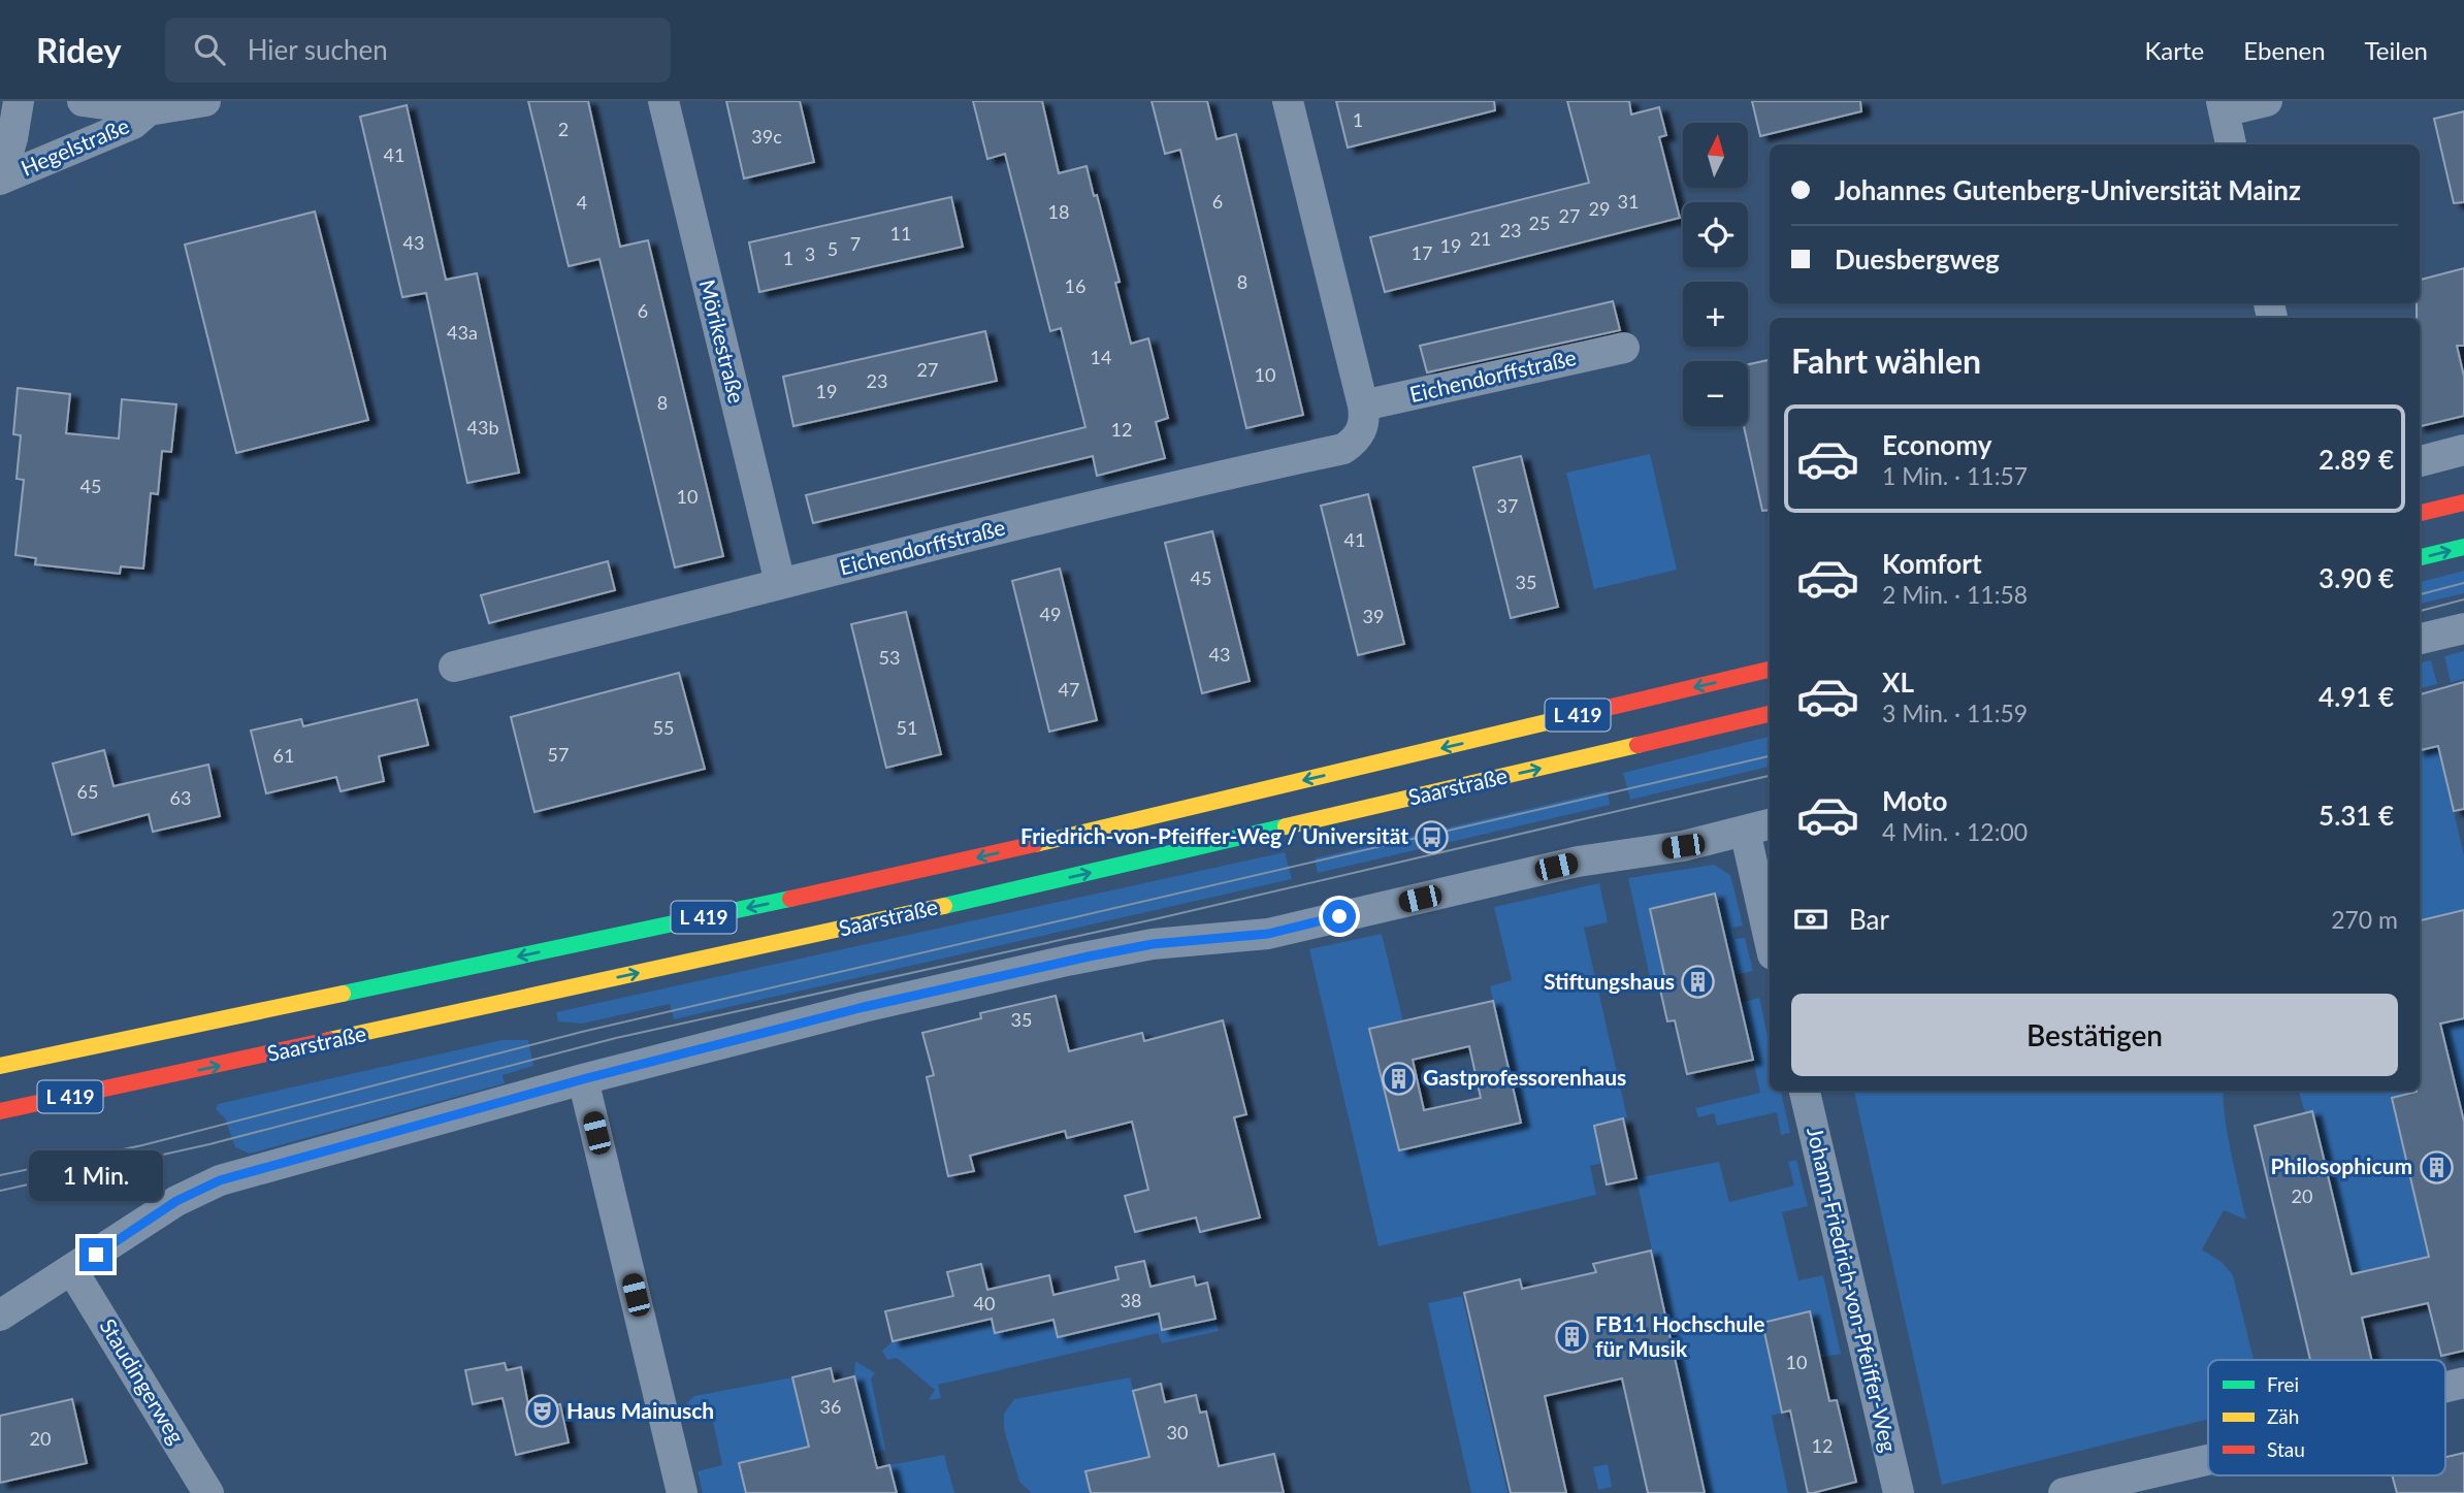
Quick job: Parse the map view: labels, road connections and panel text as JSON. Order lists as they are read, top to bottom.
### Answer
{
  "streets": {
    "highway": ["L 419", "Saarstraße"],
    "street": [
      "Hegelstraße",
      "Mörikestraße",
      "Eichendorffstraße",
      "Johann-Friedrich-von-Pfeiffer-Weg",
      "Staudingerweg"
    ]
  },
  "crossings": [
    ["Mörikestraße", "Eichendorffstraße"]
  ],
  "places": {
    "bus stop": ["Friedrich-von-Pfeiffer-Weg / Universität"],
    "building": [
      "Stiftungshaus",
      "Gastprofessorenhaus",
      "Philosophicum",
      "FB11 Hochschule für Musik"
    ],
    "theatre": ["Haus Mainusch"]
  },
  "house_numbers": [
    "1",
    "2",
    "39c",
    "41",
    "6",
    "31",
    "4",
    "29",
    "18",
    "27",
    "25",
    "23",
    "11",
    "21",
    "43",
    "7",
    "19",
    "5",
    "17",
    "3",
    "1",
    "8",
    "16",
    "6",
    "43a",
    "14",
    "27",
    "10",
    "23",
    "19",
    "8",
    "43b",
    "12",
    "45",
    "10",
    "37",
    "41",
    "45",
    "35",
    "49",
    "39",
    "43",
    "53",
    "47",
    "55",
    "51",
    "57",
    "61",
    "65",
    "63",
    "35",
    "20",
    "38",
    "40",
    "10",
    "36",
    "30",
    "20",
    "12"
  ],
  "legend": ["Frei", "Zäh", "Stau"],
  "north": "top",
  "page": {
    "header": "Ridey",
    "search": "Hier suchen",
    "nav": ["Karte", "Ebenen", "Teilen"],
    "map_buttons": ["+", "−"],
    "banner": ["Johannes Gutenberg-Universität Mainz", "Duesbergweg"],
    "heading": "Fahrt wählen",
    "list": [
      {
        "name": "Economy",
        "note": "1 Min. · 11:57",
        "value": "2.89 €"
      },
      {
        "name": "Komfort",
        "note": "2 Min. · 11:58",
        "value": "3.90 €"
      },
      {
        "name": "XL",
        "note": "3 Min. · 11:59",
        "value": "4.91 €"
      },
      {
        "name": "Moto",
        "note": "4 Min. · 12:00",
        "value": "5.31 €"
      }
    ],
    "pay": ["Bar", "270 m"],
    "buttons": "Bestätigen",
    "bubble": "1 Min."
  }
}
